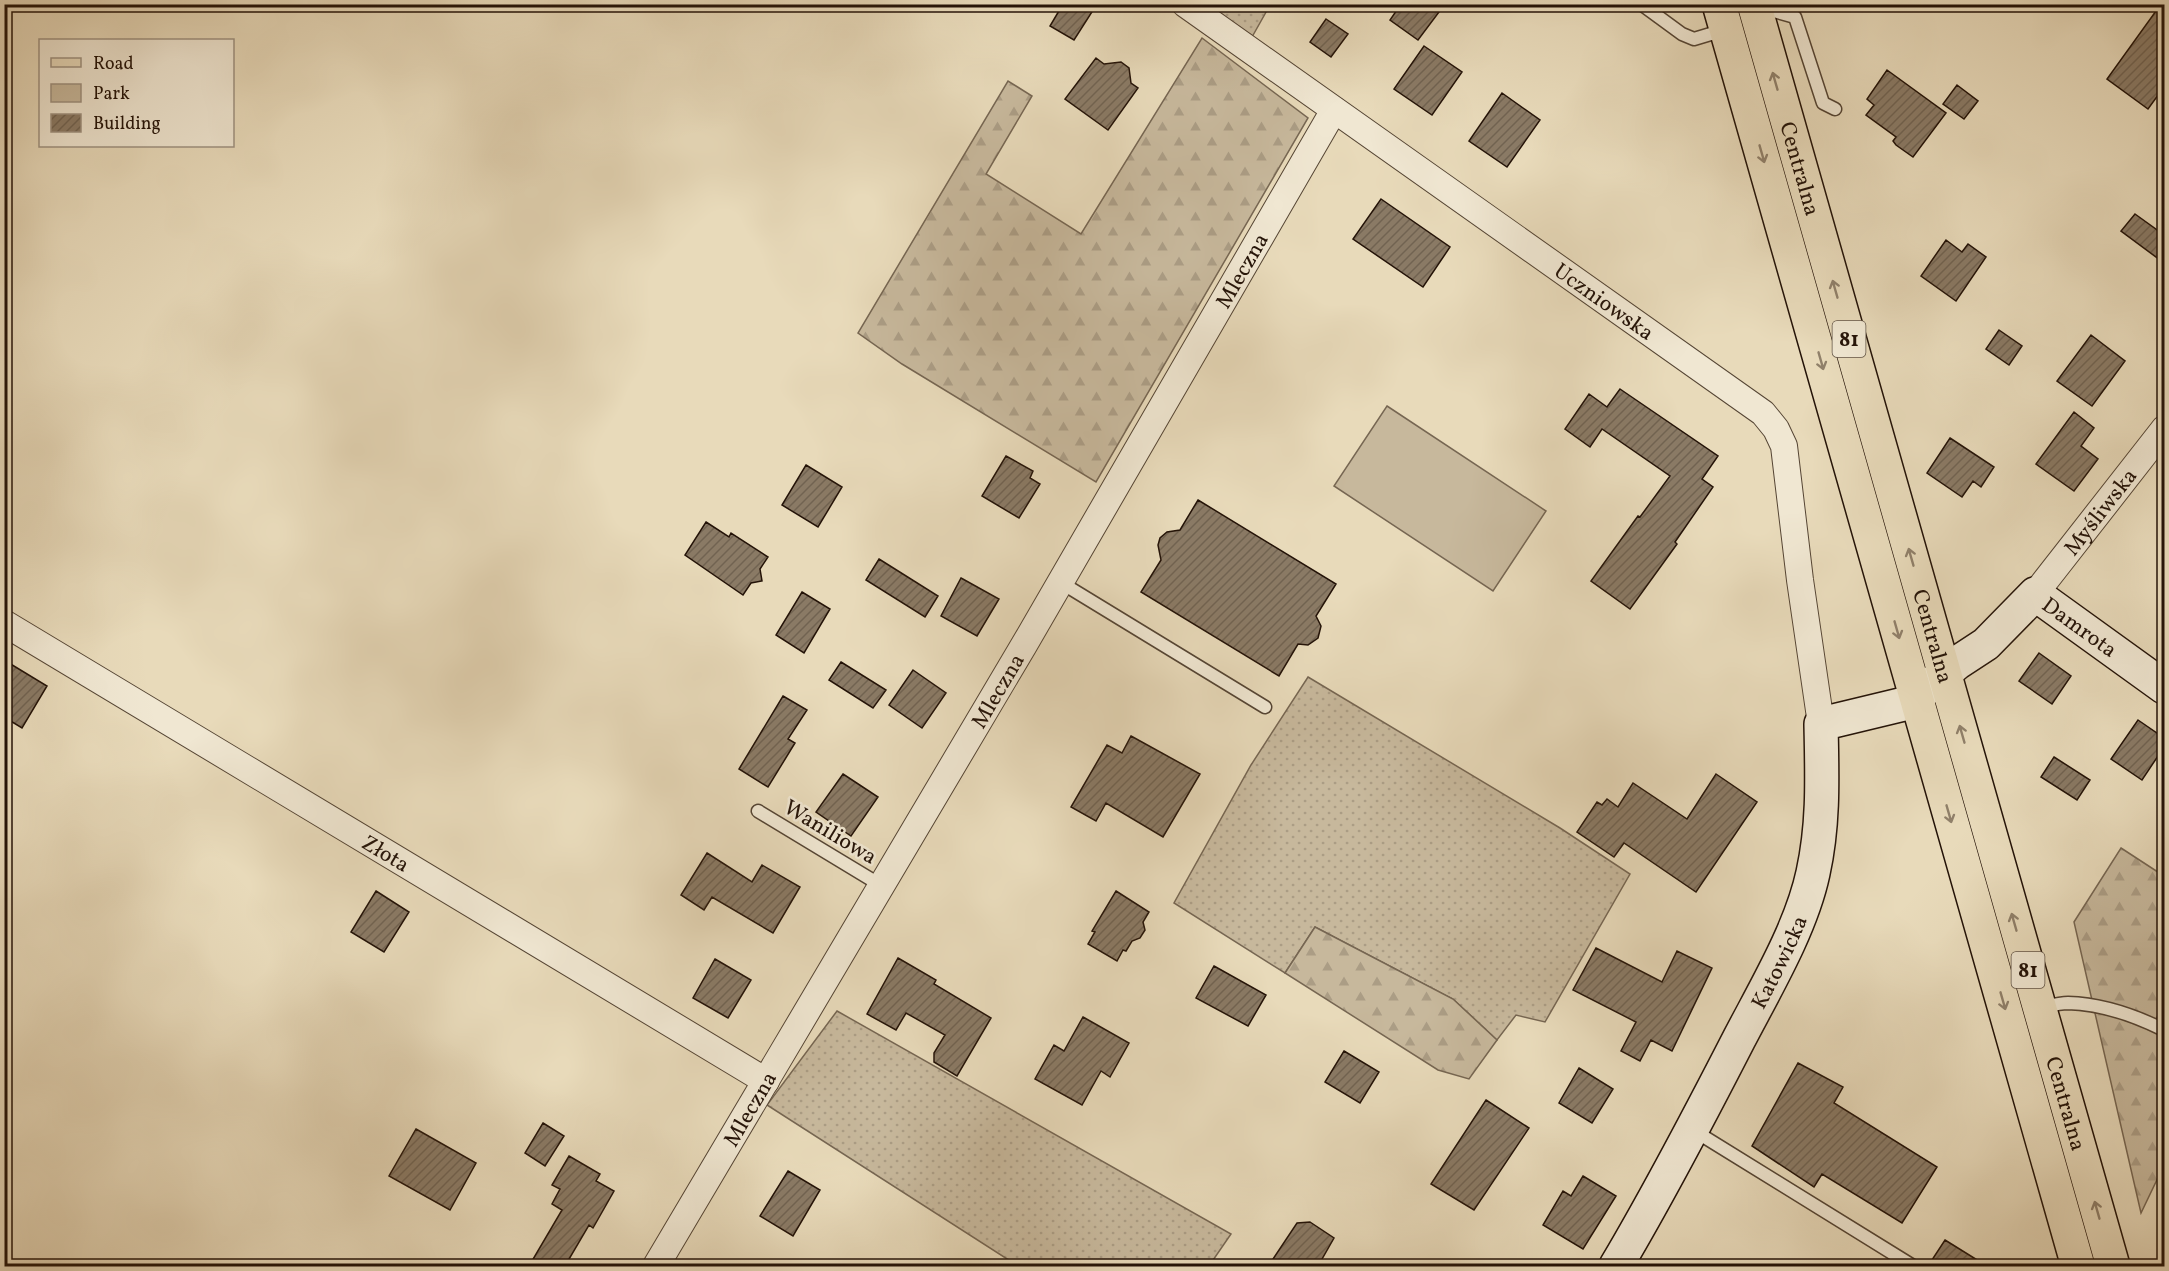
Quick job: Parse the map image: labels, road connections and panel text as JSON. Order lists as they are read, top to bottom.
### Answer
{
  "streets": {
    "main road": ["Centralna", "81"],
    "street": [
      "Mleczna",
      "Uczniowska",
      "Myśliwska",
      "Damrota",
      "Złota",
      "Katowicka"
    ],
    "lane": ["Waniliowa"]
  },
  "crossings": [
    ["Centralna", "Damrota"],
    ["Mleczna", "Uczniowska"],
    ["Mleczna", "Waniliowa"],
    ["Mleczna", "Złota"],
    ["Uczniowska", "Katowicka"],
    ["Myśliwska", "Damrota"]
  ],
  "legend": ["Road", "Park", "Building"]
}
